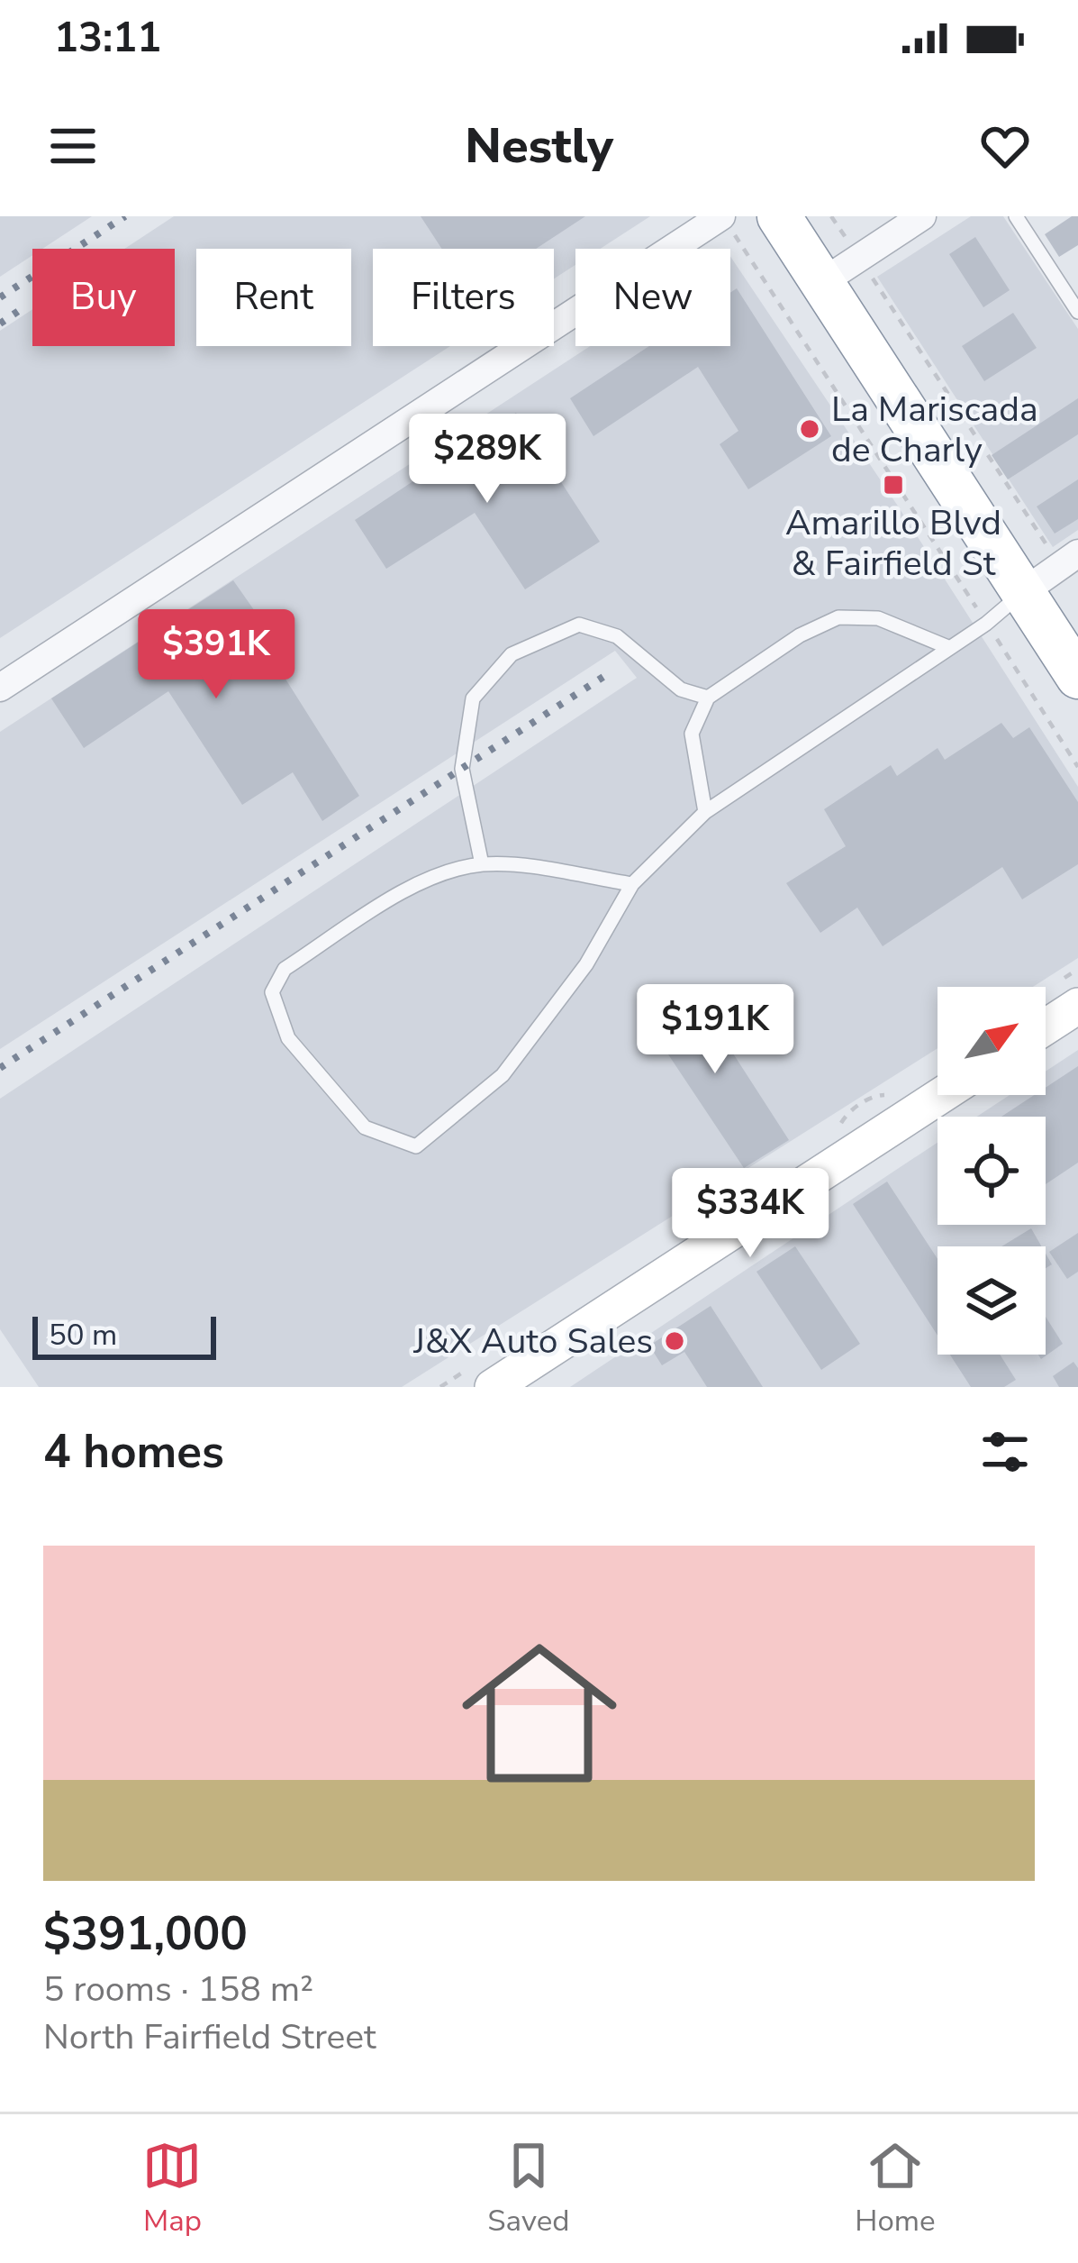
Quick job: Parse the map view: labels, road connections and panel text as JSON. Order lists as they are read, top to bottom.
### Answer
{
  "places": {
    "other": ["La Mariscada de Charly", "J&X Auto Sales"],
    "transit": ["Amarillo Blvd & Fairfield St"]
  },
  "scale_bar": "50 m",
  "north": "top right",
  "page": {
    "status": "13:11",
    "header": "Nestly",
    "chip": [
      "Buy",
      "Rent",
      "Filters",
      "New"
    ],
    "price": [
      "$289K",
      "$391K",
      "$191K",
      "$334K"
    ],
    "scale": "50 m",
    "heading": "4 homes",
    "list": [
      {
        "name": "$391,000",
        "note": "5 rooms · 158 m² · North Fairfield Street"
      }
    ],
    "tabs": ["Map", "Saved", "Home"]
  }
}
